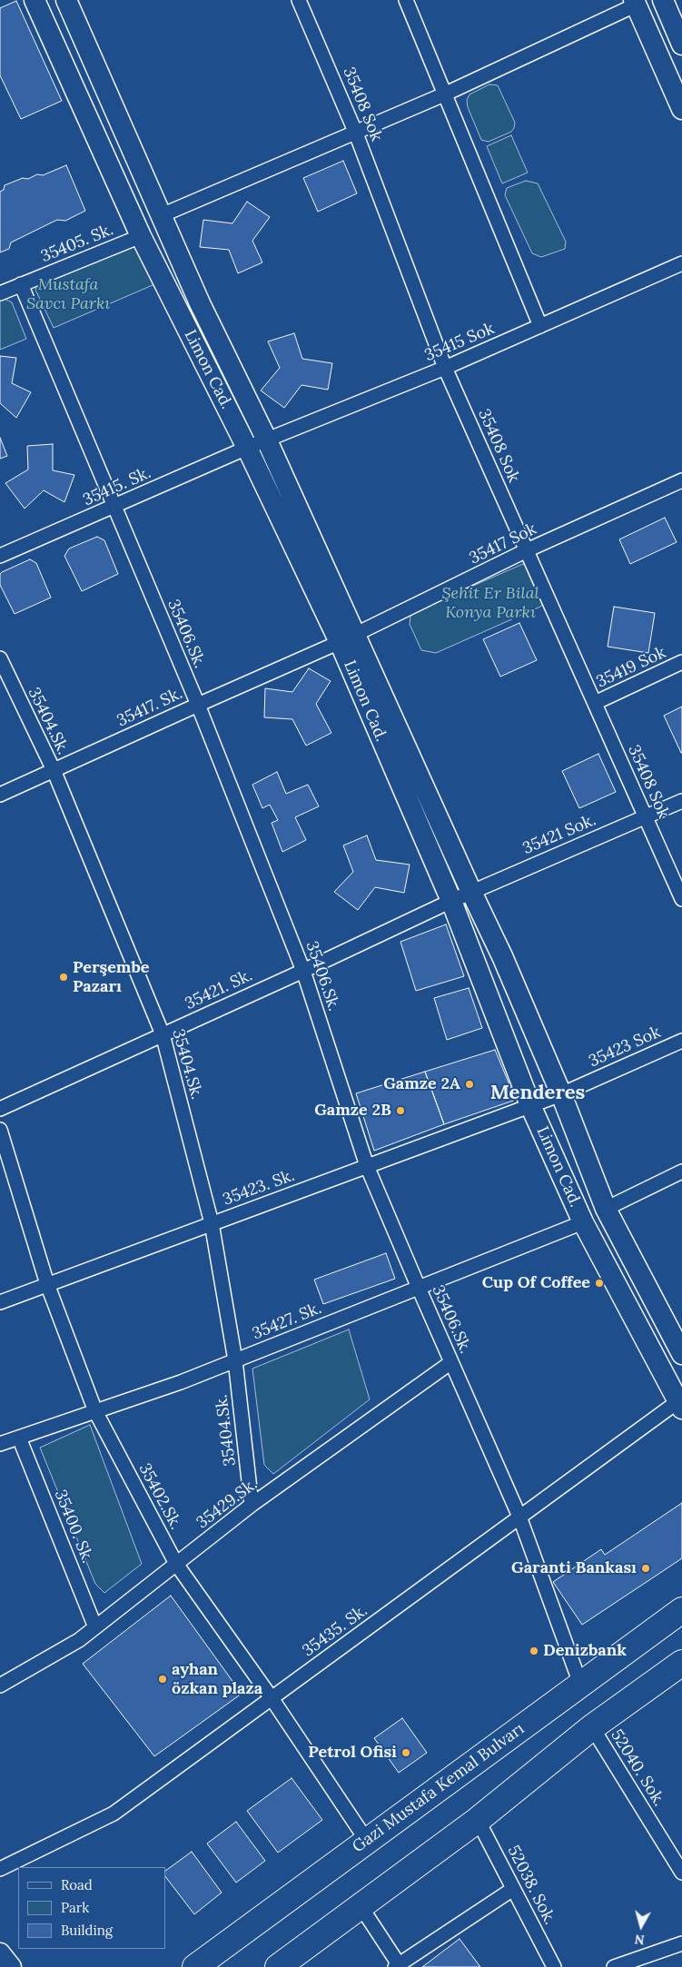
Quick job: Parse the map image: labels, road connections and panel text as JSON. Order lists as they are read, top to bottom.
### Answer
{
  "streets": {
    "highway": ["Gazi Mustafa Kemal Bulvarı"],
    "street": [
      "35408 Sok",
      "35405. Sk.",
      "35415 Sok",
      "Limon Cad.",
      "35415. Sk.",
      "35417 Sok",
      "35406.Sk.",
      "35419 Sok",
      "35417. Sk.",
      "35404.Sk.",
      "35421 Sok.",
      "35421. Sk.",
      "35423 Sok",
      "35423. Sk.",
      "35427. Sk.",
      "35402.Sk.",
      "35429.Sk.",
      "35400. Sk.",
      "35435. Sk.",
      "52040. Sok.",
      "52038. Sok."
    ]
  },
  "crossings": [
    ["35408 Sok", "35415 Sok"],
    ["35408 Sok", "35417 Sok"],
    ["35408 Sok", "35419 Sok"],
    ["35408 Sok", "35421 Sok."],
    ["35405. Sk.", "Limon Cad."],
    ["35405. Sk.", "35406.Sk."],
    ["35415 Sok", "Limon Cad."],
    ["35415 Sok", "35415. Sk."],
    ["Limon Cad.", "35415. Sk."],
    ["Limon Cad.", "35417 Sok"],
    ["Limon Cad.", "35417. Sk."],
    ["Limon Cad.", "35421 Sok."],
    ["Limon Cad.", "35421. Sk."],
    ["Limon Cad.", "35423 Sok"],
    ["Limon Cad.", "35423. Sk."],
    ["Limon Cad.", "35427. Sk."],
    ["Limon Cad.", "35435. Sk."],
    ["35415. Sk.", "35406.Sk."],
    ["35417 Sok", "35417. Sk."],
    ["35406.Sk.", "35417. Sk."],
    ["35406.Sk.", "35421. Sk."],
    ["35406.Sk.", "35423. Sk."],
    ["35406.Sk.", "35427. Sk."],
    ["35406.Sk.", "35429.Sk."],
    ["35406.Sk.", "35435. Sk."],
    ["35406.Sk.", "Gazi Mustafa Kemal Bulvarı"],
    ["35417. Sk.", "35404.Sk."],
    ["35404.Sk.", "35421. Sk."],
    ["35404.Sk.", "35423. Sk."],
    ["35404.Sk.", "35427. Sk."],
    ["35404.Sk.", "35429.Sk."],
    ["35421 Sok.", "35421. Sk."],
    ["35423 Sok", "35423. Sk."],
    ["35423. Sk.", "35402.Sk."],
    ["35427. Sk.", "35402.Sk."],
    ["35427. Sk.", "35400. Sk."],
    ["35402.Sk.", "35429.Sk."],
    ["35402.Sk.", "35435. Sk."],
    ["35402.Sk.", "Gazi Mustafa Kemal Bulvarı"],
    ["35429.Sk.", "35400. Sk."]
  ],
  "districts": ["Menderes"],
  "parks": ["Mustafa Savcı Parkı", "Şehit Er Bilal Konya Parkı"],
  "places": [
    "Perşembe Pazarı",
    "Gamze 2A",
    "Gamze 2B",
    "Cup Of Coffee",
    "Garanti Bankası",
    "Denizbank",
    "ayhan özkan plaza",
    "Petrol Ofisi"
  ],
  "legend": ["Road", "Park", "Building"],
  "north": "bottom"
}
